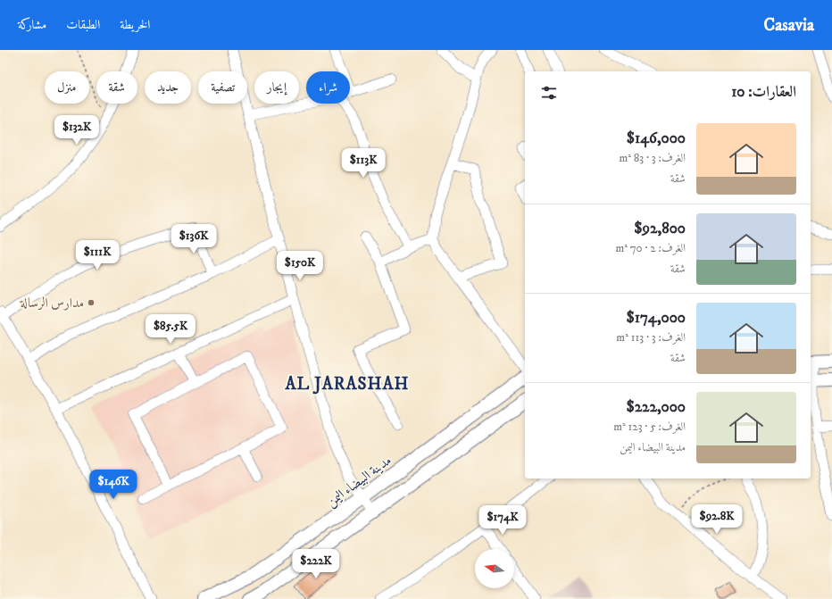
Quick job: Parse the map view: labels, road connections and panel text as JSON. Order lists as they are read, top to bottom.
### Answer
{
  "streets": {
    "main road": ["مدينة البيضاء اليمن"]
  },
  "districts": ["AL JARASHAH"],
  "places": ["مدارس الرسالة"],
  "north": "left",
  "page": {
    "header": "Casavia",
    "nav": ["الخريطة", "الطبقات", "مشاركة"],
    "chip": [
      "شراء",
      "إيجار",
      "تصفية",
      "جديد",
      "شقة",
      "منزل"
    ],
    "heading": "العقارات: 10",
    "list": [
      {
        "name": "$146,000",
        "note": "الغرف: 3 · 83 m² · شقة"
      },
      {
        "name": "$92,800",
        "note": "الغرف: 2 · 70 m² · شقة"
      },
      {
        "name": "$174,000",
        "note": "الغرف: 3 · 113 m² · شقة"
      },
      {
        "name": "$222,000",
        "note": "الغرف: 5 · 123 m² · مدينة البيضاء اليمن"
      }
    ],
    "price": [
      "$132K",
      "$113K",
      "$136K",
      "$111K",
      "$150K",
      "$85.5K",
      "$146K",
      "$92.8K",
      "$174K",
      "$222K"
    ]
  }
}
